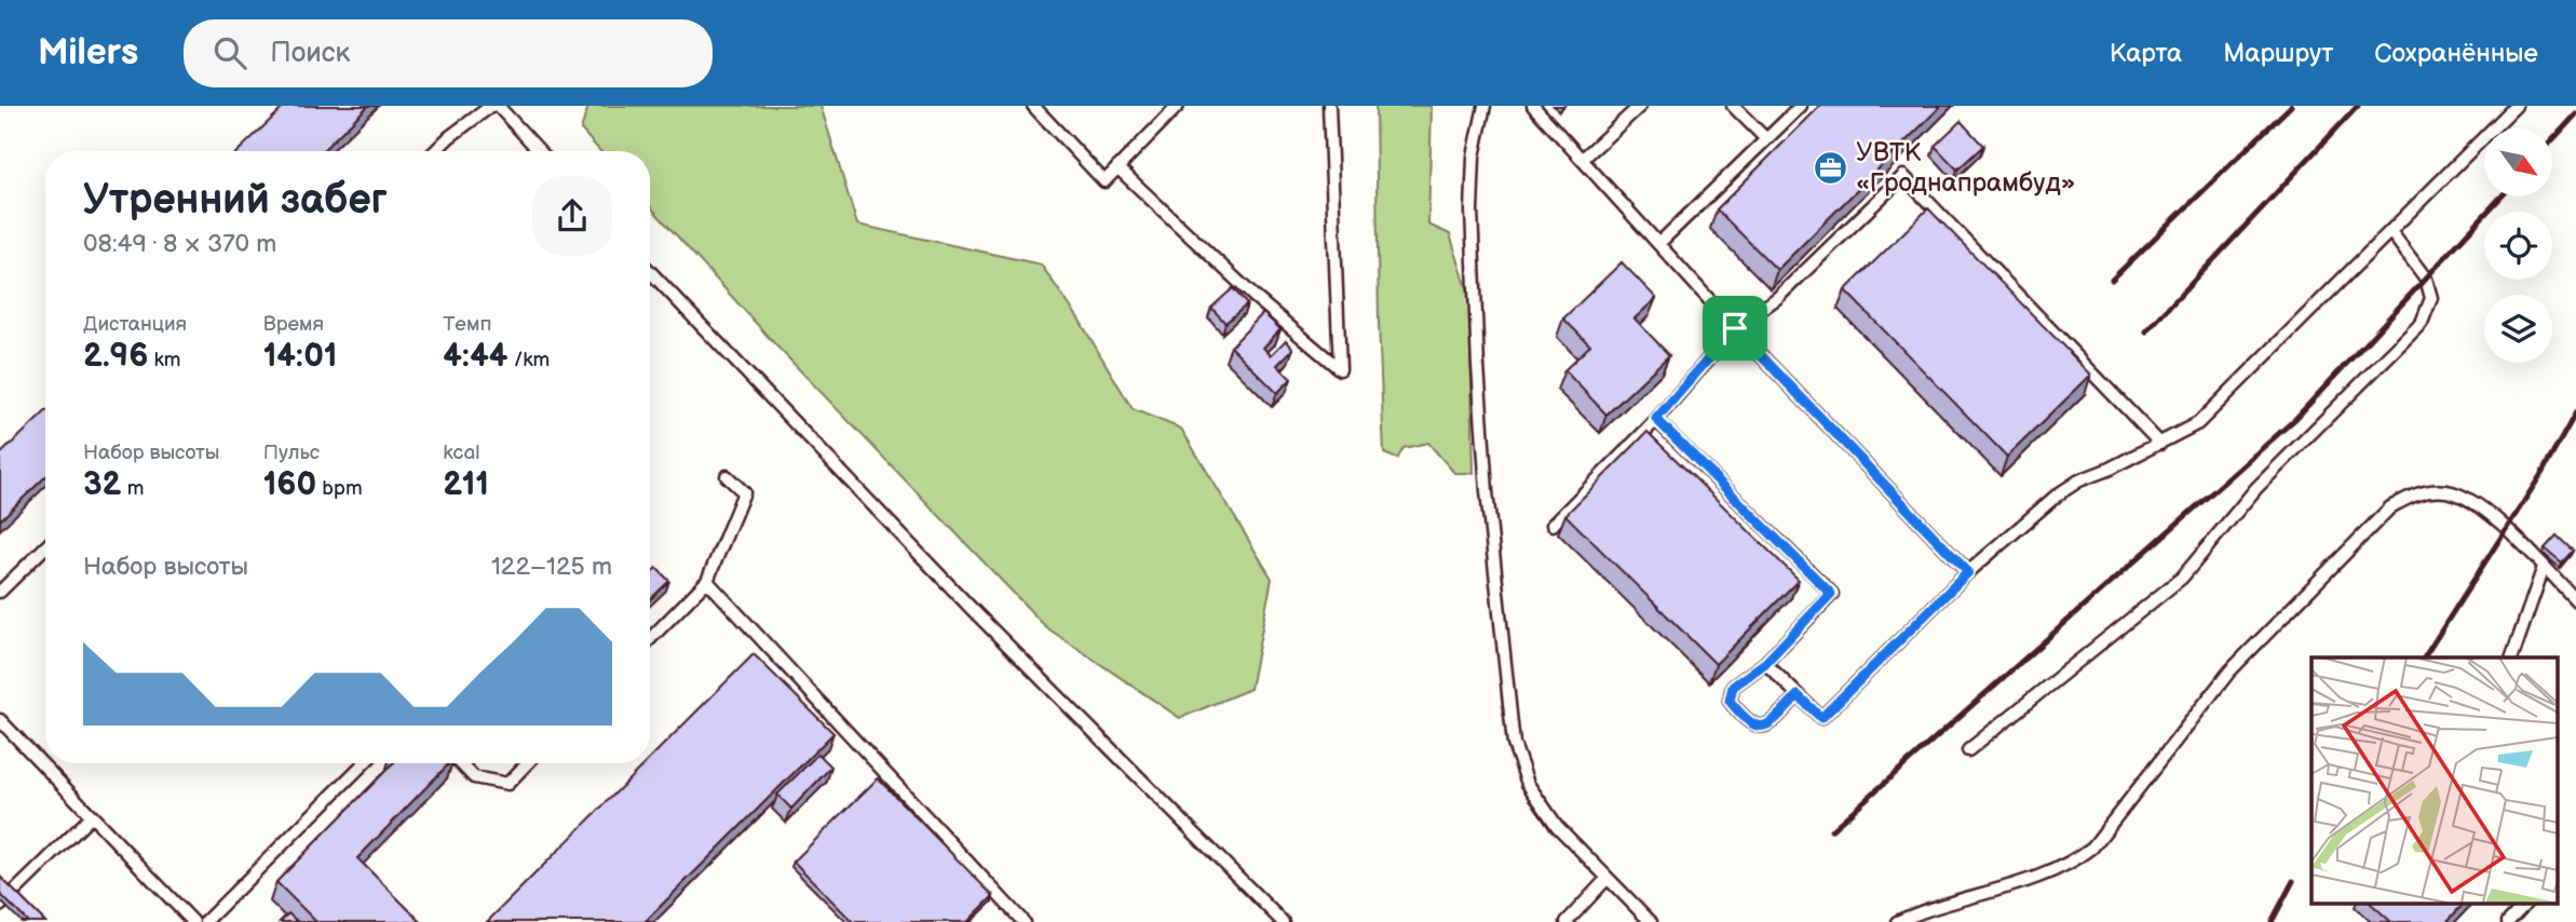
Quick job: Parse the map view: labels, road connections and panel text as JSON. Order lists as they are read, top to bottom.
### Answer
{
  "places": {
    "office": ["УВТК «Гроднапрамбуд»"]
  },
  "north": "bottom right",
  "page": {
    "header": "Milers",
    "search": "Поиск",
    "nav": ["Карта", "Маршрут", "Сохранённые"],
    "heading": ["Утренний забег", "08:49 · 8 × 370 m"],
    "stats": [
      ["Дистанция", "2.96 km"],
      ["Время", "14:01"],
      ["Темп", "4:44 /km"],
      ["Набор высоты", "32 m"],
      ["Пульс", "160 bpm"],
      ["kcal", "211"]
    ],
    "chart": ["Набор высоты", "122–125 m"]
  }
}
